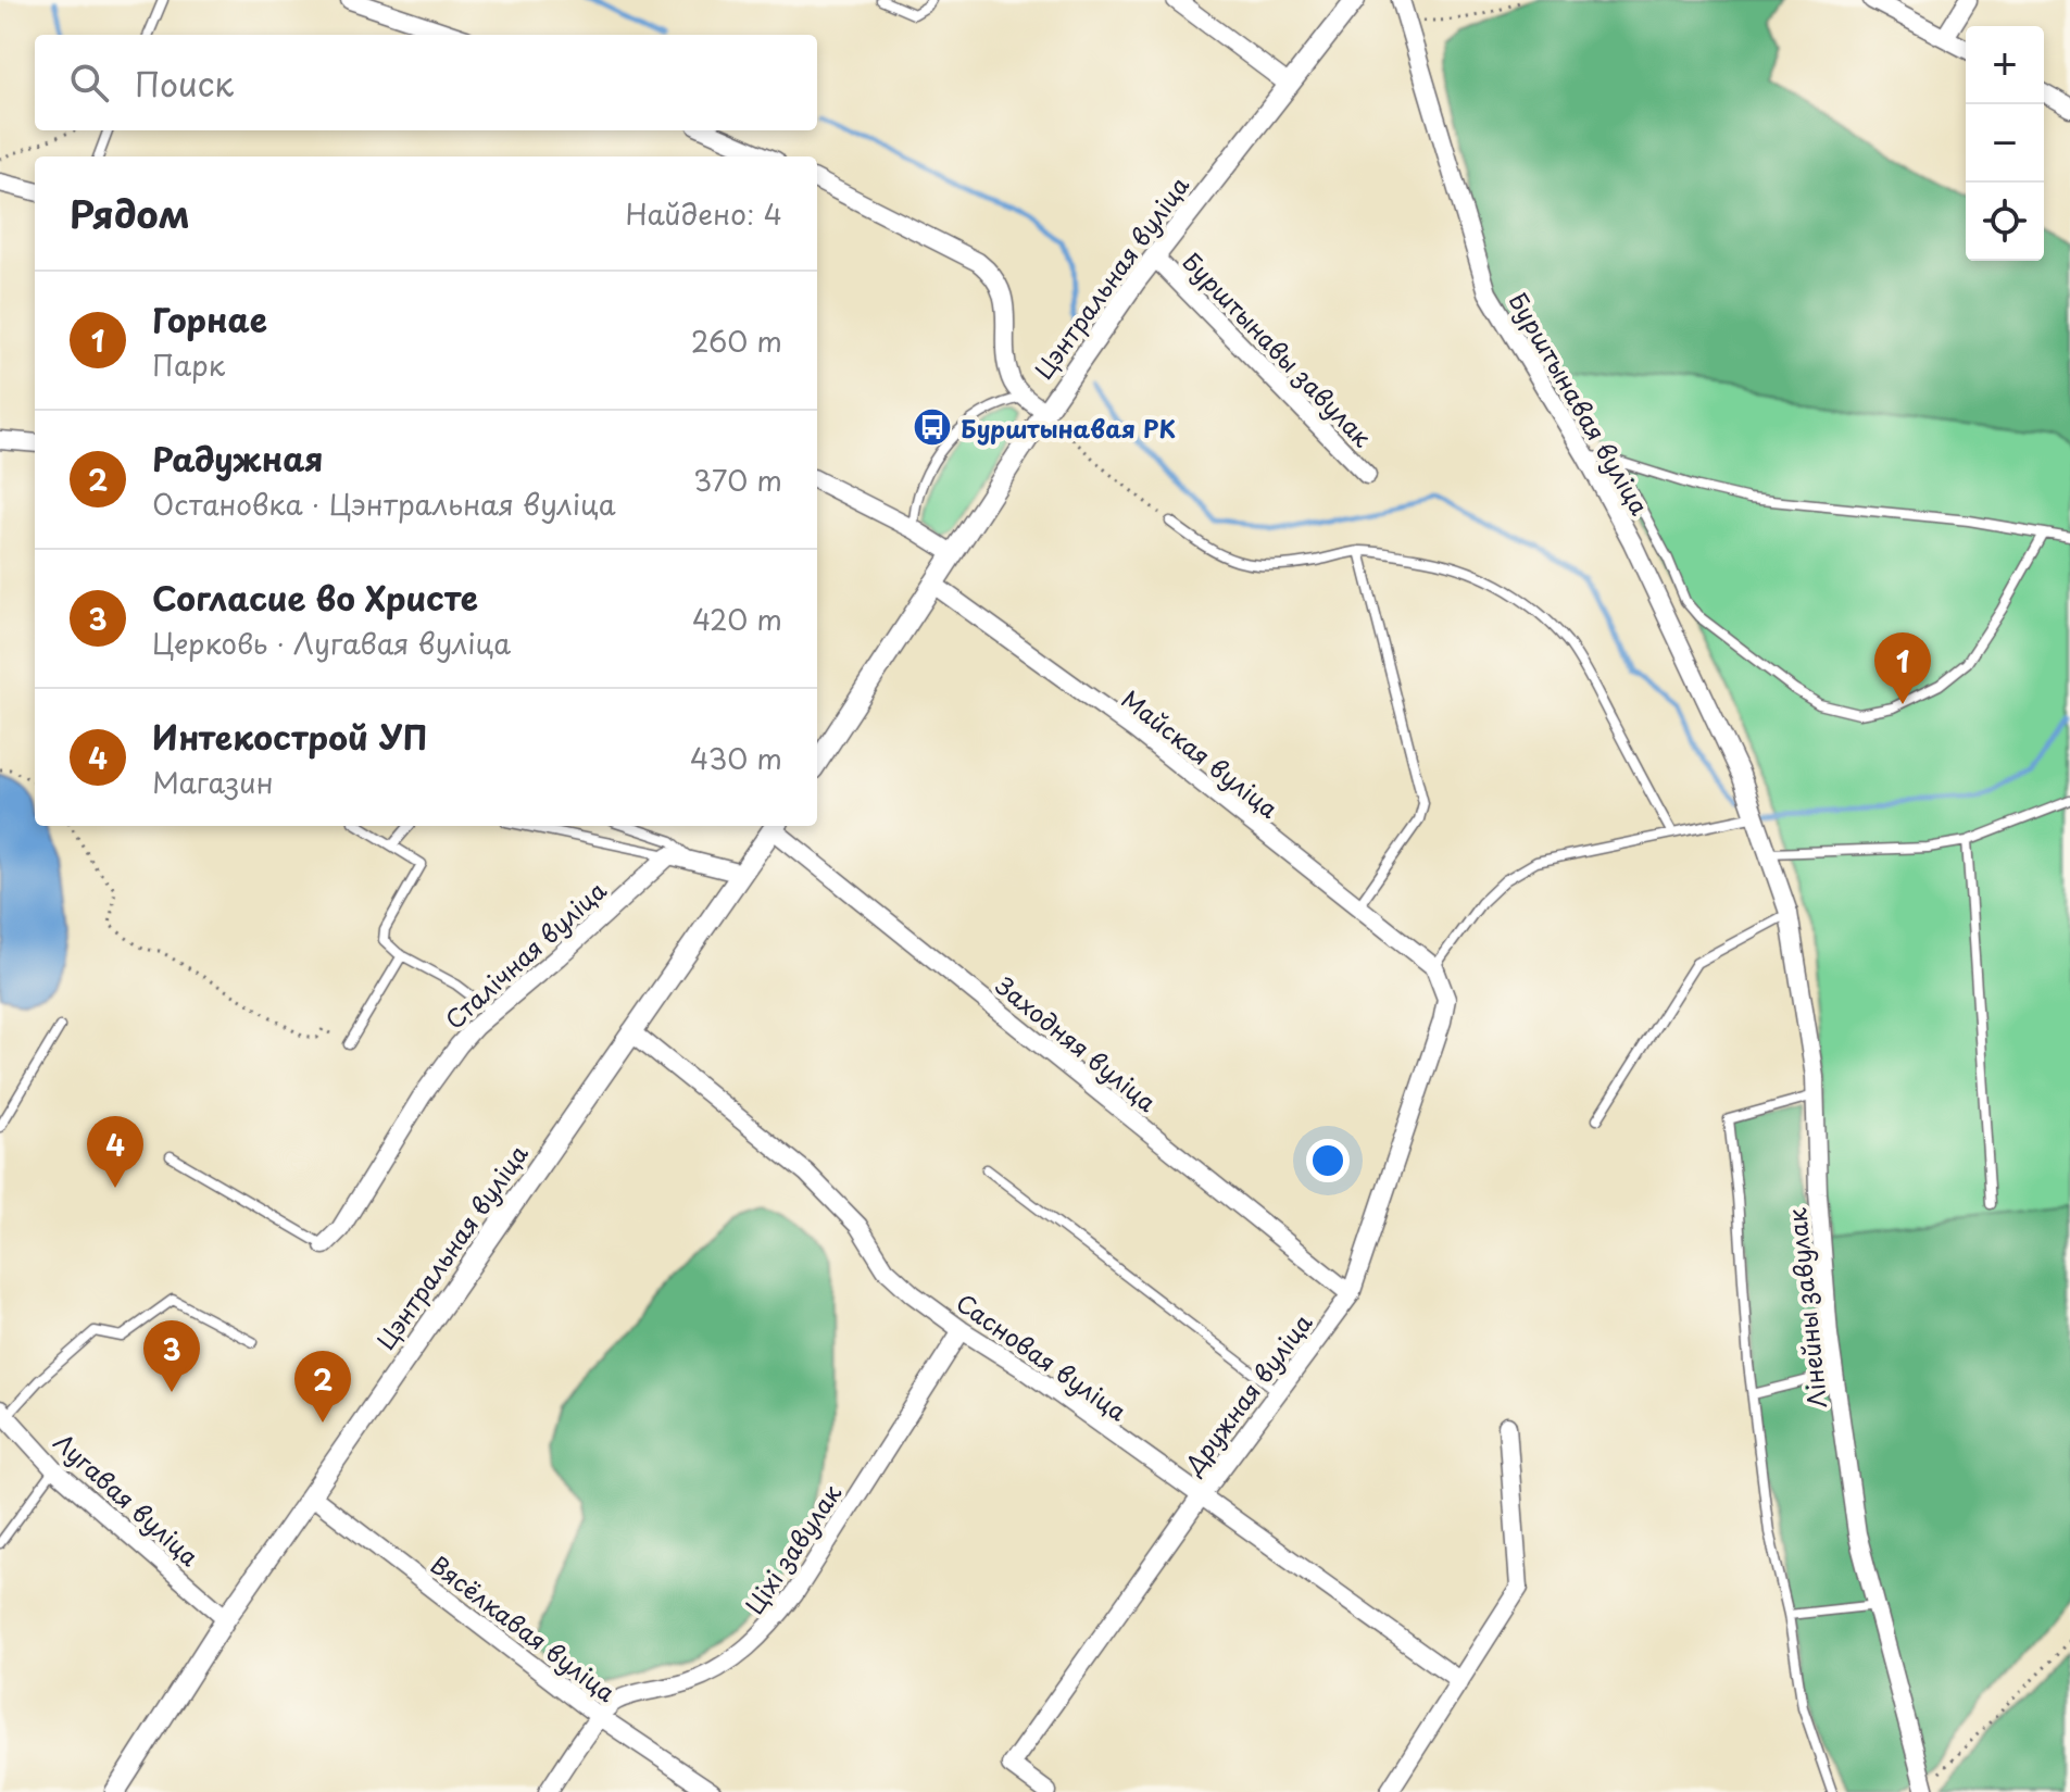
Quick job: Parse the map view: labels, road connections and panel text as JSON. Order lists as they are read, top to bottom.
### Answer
{
  "streets": {
    "street": [
      "Цэнтральная вуліца",
      "Бурштынавы завулак",
      "Бурштынавая вуліца",
      "Майская вуліца",
      "Сталічная вуліца",
      "Заходняя вуліца",
      "Лінейны завулак",
      "Сасновая вуліца",
      "Дружная вуліца",
      "Лугавая вуліца",
      "Ціхі завулак",
      "Вясёлкавая вуліца"
    ]
  },
  "crossings": [
    ["Цэнтральная вуліца", "Бурштынавы завулак"],
    ["Цэнтральная вуліца", "Майская вуліца"],
    ["Цэнтральная вуліца", "Заходняя вуліца"],
    ["Цэнтральная вуліца", "Сасновая вуліца"],
    ["Цэнтральная вуліца", "Лугавая вуліца"],
    ["Цэнтральная вуліца", "Вясёлкавая вуліца"],
    ["Бурштынавая вуліца", "Лінейны завулак"],
    ["Майская вуліца", "Дружная вуліца"],
    ["Заходняя вуліца", "Дружная вуліца"],
    ["Сасновая вуліца", "Дружная вуліца"],
    ["Сасновая вуліца", "Ціхі завулак"],
    ["Ціхі завулак", "Вясёлкавая вуліца"]
  ],
  "places": {
    "bus stop": ["Бурштынавая РК"]
  },
  "page": {
    "map_buttons": ["+", "−"],
    "search": "Поиск",
    "heading": ["Рядом", "Найдено: 4"],
    "list": [
      {
        "mark": "1",
        "name": "Горнае",
        "note": "Парк",
        "value": "260 m"
      },
      {
        "mark": "2",
        "name": "Радужная",
        "note": "Остановка · Цэнтральная вуліца",
        "value": "370 m"
      },
      {
        "mark": "3",
        "name": "Согласие во Христе",
        "note": "Церковь · Лугавая вуліца",
        "value": "420 m"
      },
      {
        "mark": "4",
        "name": "Интекострой УП",
        "note": "Магазин",
        "value": "430 m"
      }
    ],
    "pins": [
      "1",
      "4",
      "3",
      "2"
    ]
  }
}
